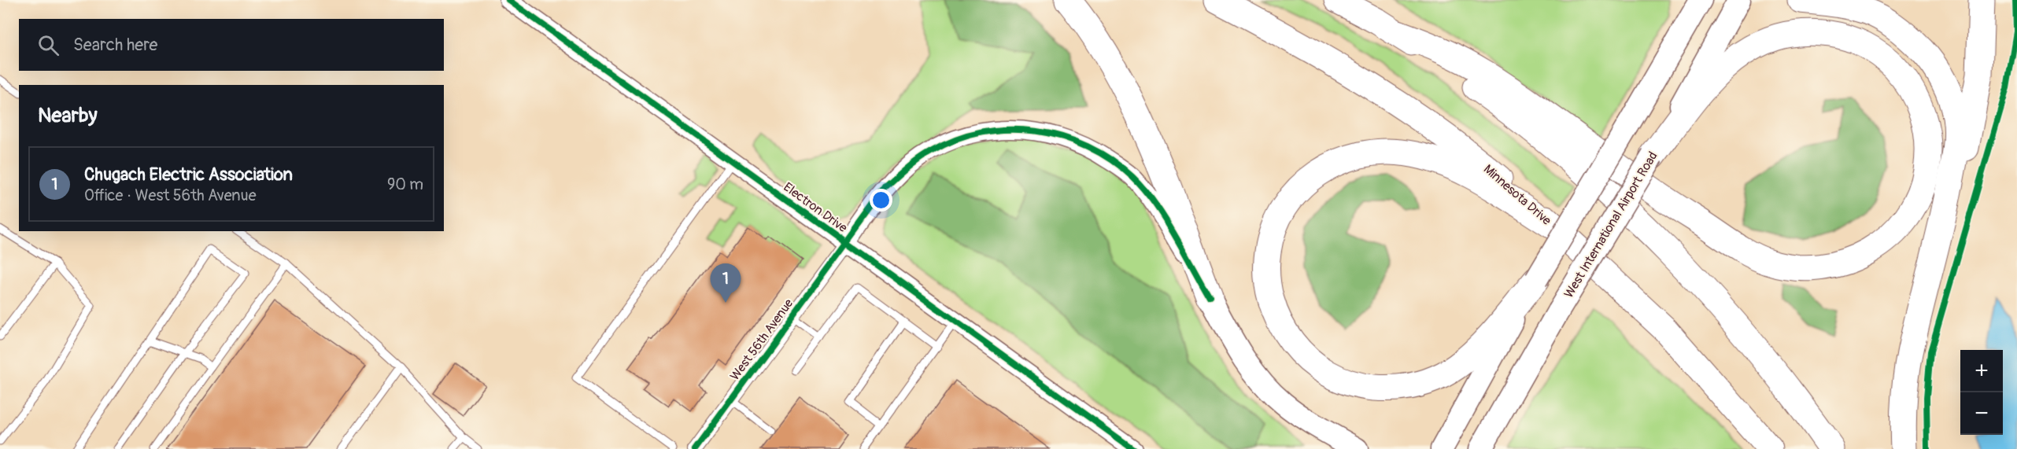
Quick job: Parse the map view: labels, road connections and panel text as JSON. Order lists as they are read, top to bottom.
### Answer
{
  "streets": {
    "highway": ["Minnesota Drive"],
    "main road": ["West International Airport Road"],
    "street": ["Electron Drive", "West 56th Avenue"]
  },
  "crossings": [
    ["Electron Drive", "West 56th Avenue"]
  ],
  "page": {
    "search": "Search here",
    "heading": "Nearby",
    "list": [
      {
        "mark": "1",
        "name": "Chugach Electric Association",
        "note": "Office · West 56th Avenue",
        "value": "90 m"
      }
    ],
    "pins": "1",
    "map_buttons": ["+", "−"]
  }
}
